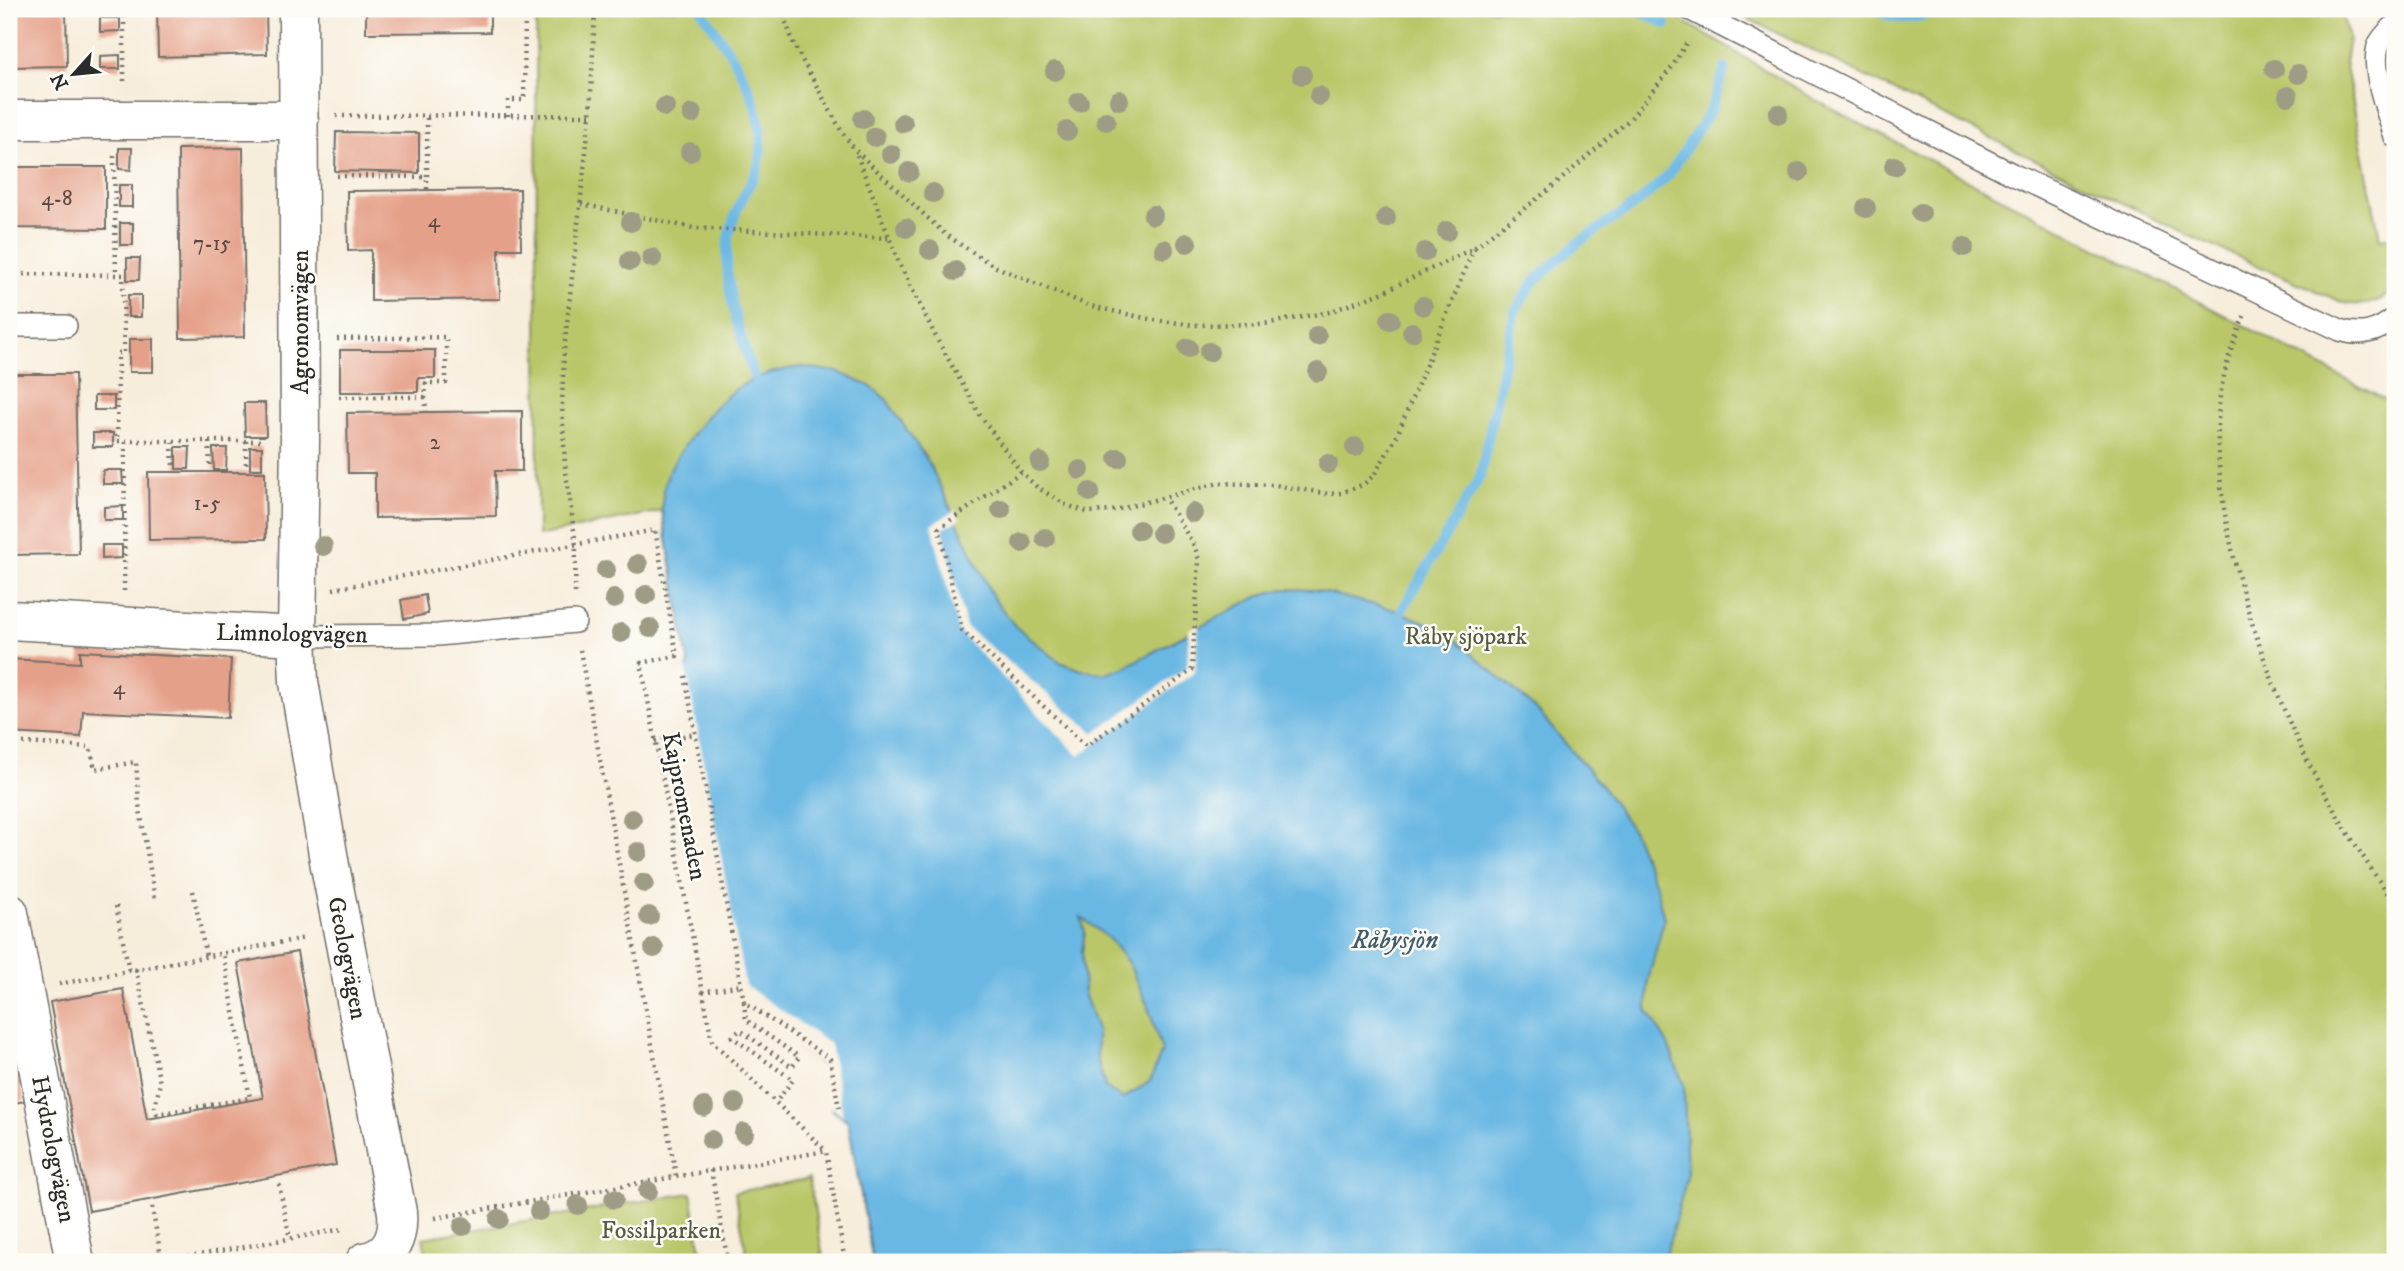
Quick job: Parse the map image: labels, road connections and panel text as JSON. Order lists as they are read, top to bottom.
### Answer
{
  "streets": {
    "street": [
      "Agronomvägen",
      "Limnologvägen",
      "Geologvägen",
      "Hydrologvägen"
    ],
    "path": ["Kajpromenaden"]
  },
  "crossings": [
    ["Agronomvägen", "Limnologvägen"],
    ["Agronomvägen", "Geologvägen"],
    ["Limnologvägen", "Geologvägen"]
  ],
  "water": ["Råbysjön"],
  "parks": ["Råby sjöpark", "Fossilparken"],
  "house_numbers": [
    "4-8",
    "4",
    "7-15",
    "2",
    "1-5",
    "4"
  ],
  "north": "bottom left"
}
